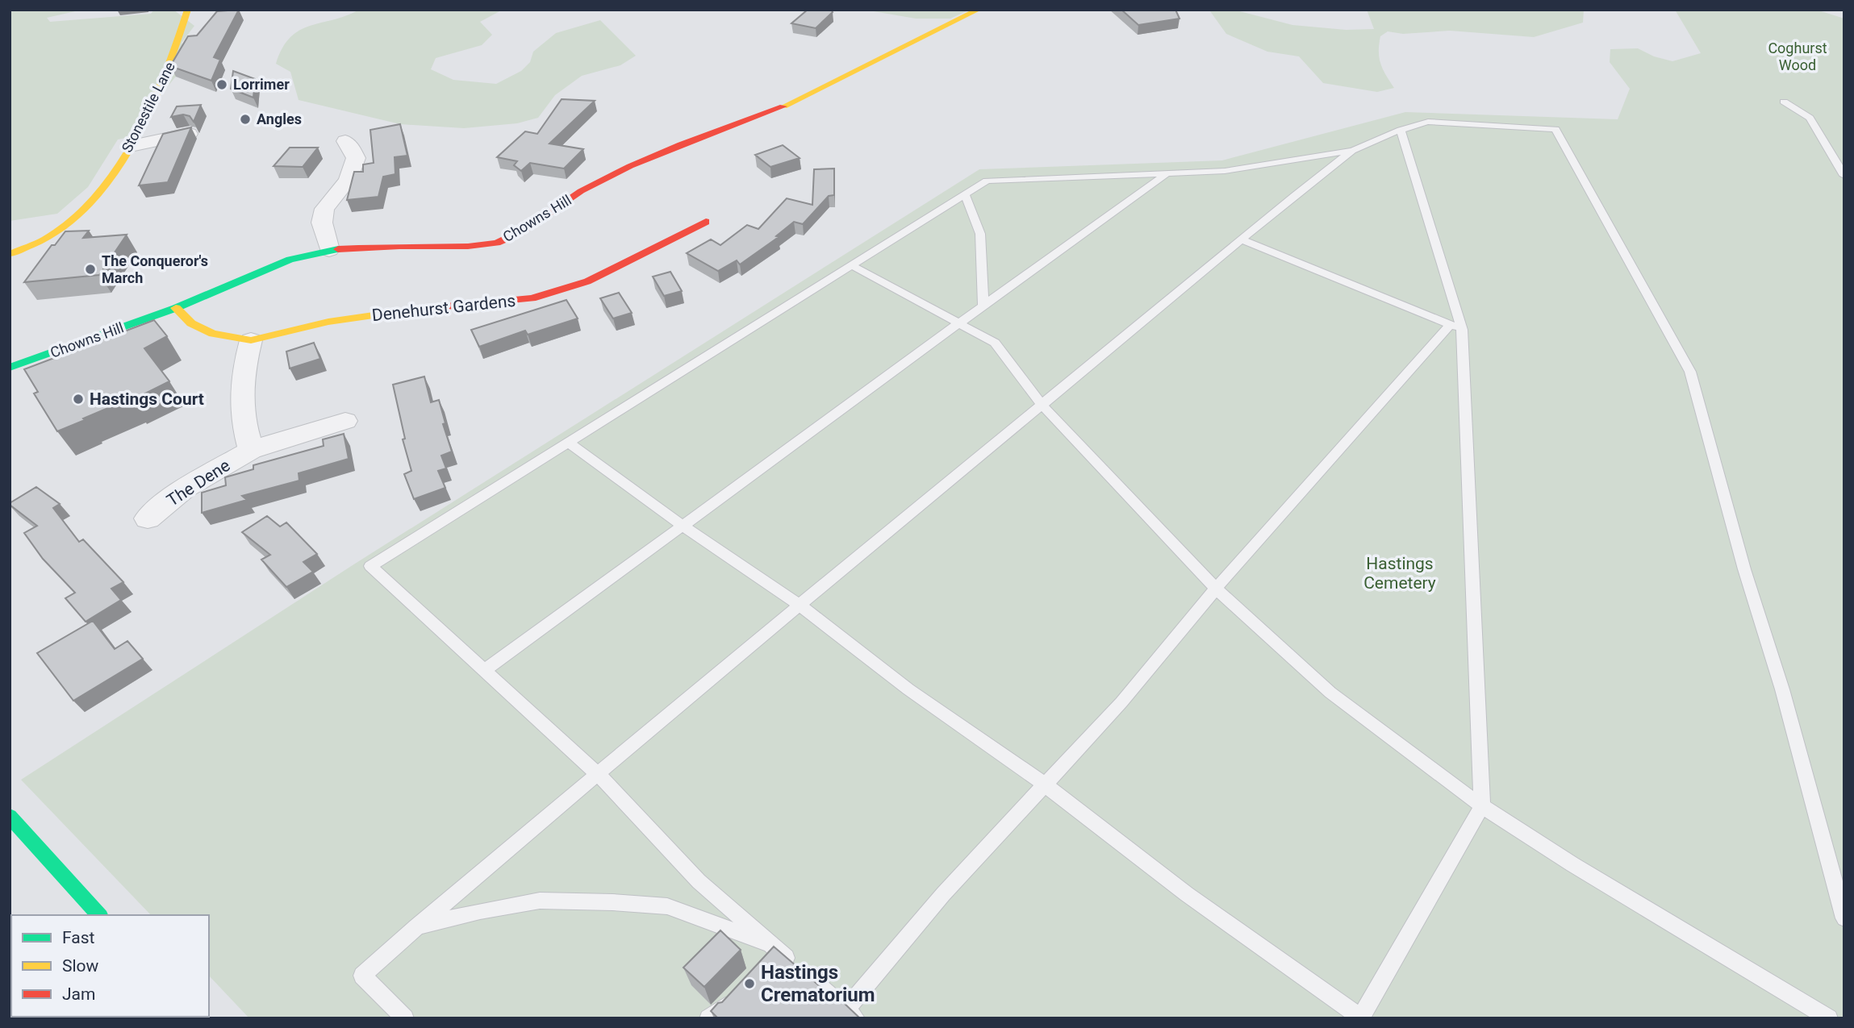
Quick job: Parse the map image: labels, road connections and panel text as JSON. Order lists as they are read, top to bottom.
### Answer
{
  "streets": {
    "street": [
      "Stonestile Lane",
      "Chowns Hill",
      "Denehurst Gardens",
      "The Dene"
    ]
  },
  "crossings": [
    ["Chowns Hill", "Denehurst Gardens"]
  ],
  "parks": ["Coghurst Wood", "Hastings Cemetery"],
  "places": [
    "Lorrimer",
    "Angles",
    "The Conqueror's March",
    "Hastings Court",
    "Hastings Crematorium"
  ],
  "legend": ["Fast", "Slow", "Jam"]
}
